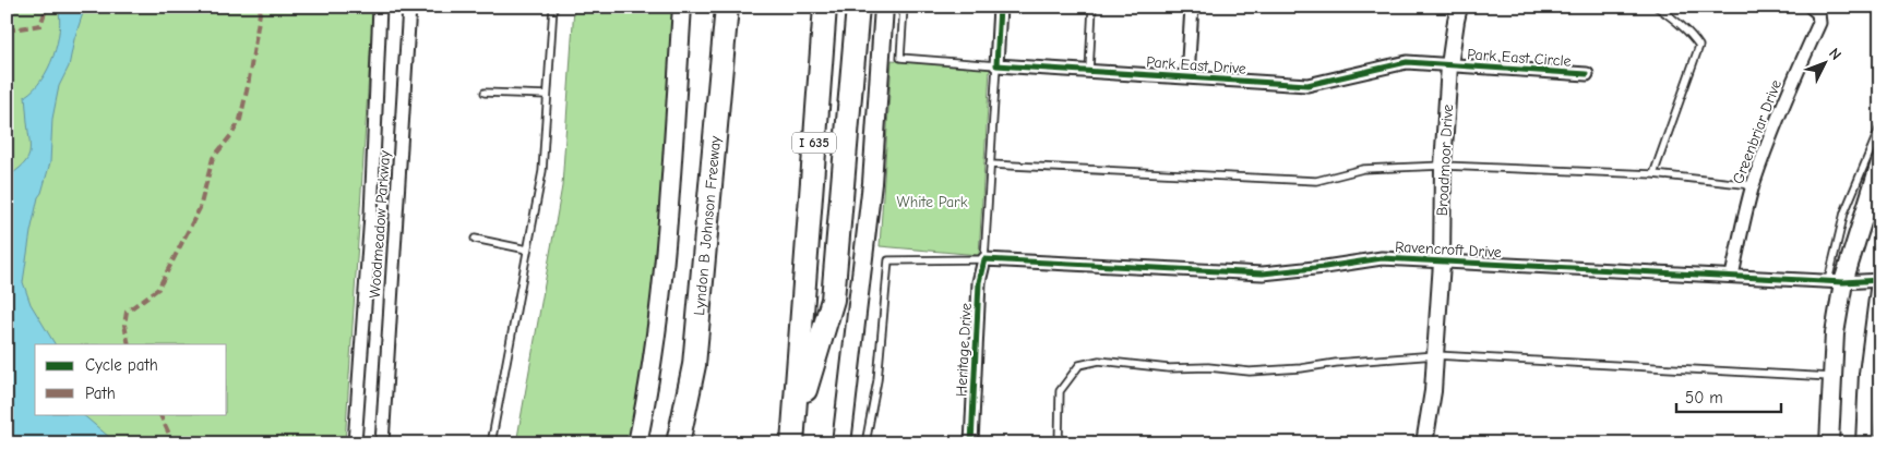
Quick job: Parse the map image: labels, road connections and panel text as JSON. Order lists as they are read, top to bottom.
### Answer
{
  "streets": {
    "highway": ["I 635", "Lyndon B Johnson Freeway"],
    "street": [
      "Park East Circle",
      "Park East Drive",
      "Greenbriar Drive",
      "Broadmoor Drive",
      "Woodmeadow Parkway",
      "Ravencroft Drive",
      "Heritage Drive"
    ]
  },
  "crossings": [
    ["Park East Circle", "Park East Drive"],
    ["Park East Circle", "Broadmoor Drive"],
    ["Park East Drive", "Broadmoor Drive"],
    ["Greenbriar Drive", "Ravencroft Drive"],
    ["Broadmoor Drive", "Ravencroft Drive"],
    ["Ravencroft Drive", "Heritage Drive"]
  ],
  "parks": ["White Park"],
  "legend": ["Cycle path", "Path"],
  "scale_bar": "50 m",
  "north": "top right"
}
